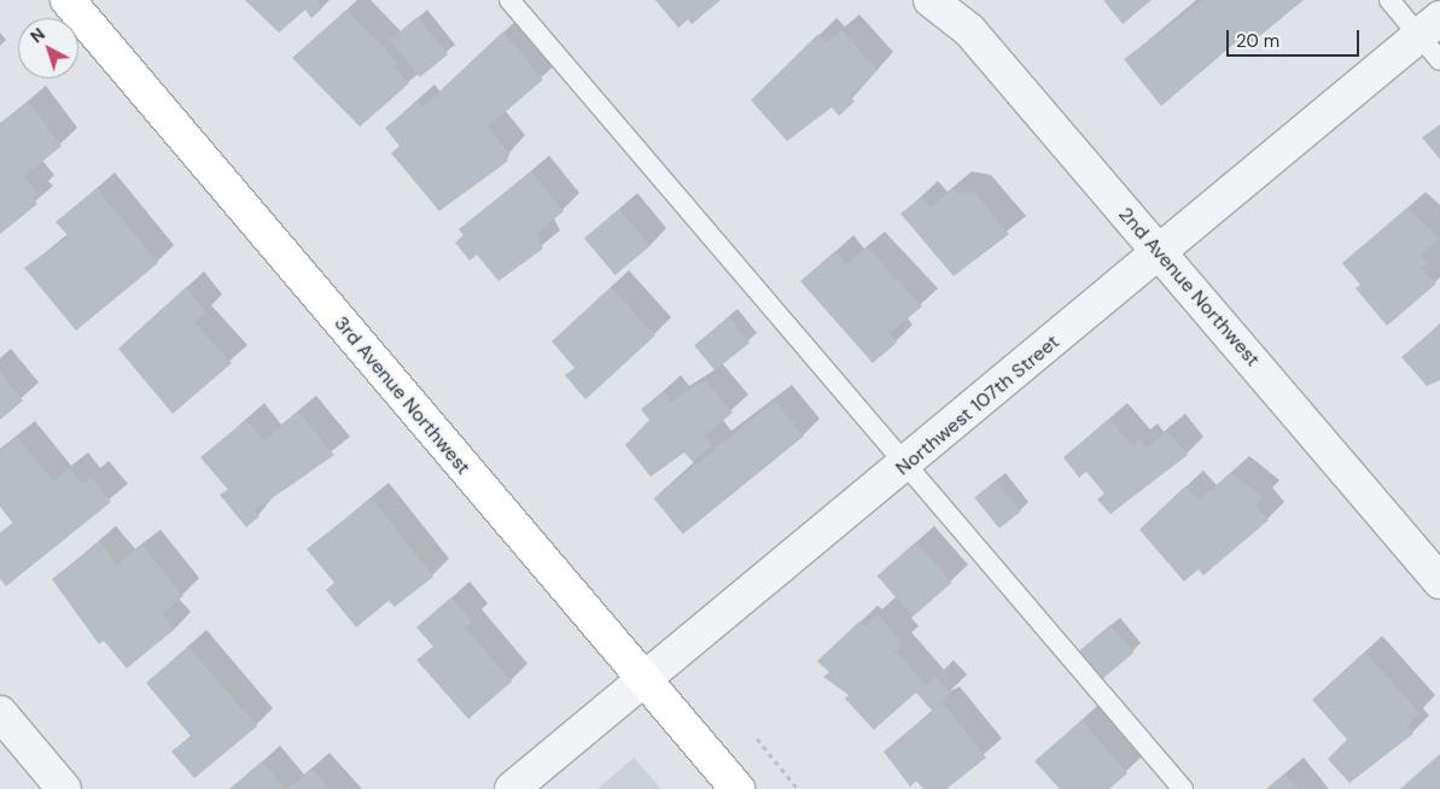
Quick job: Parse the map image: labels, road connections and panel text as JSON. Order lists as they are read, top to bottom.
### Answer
{
  "streets": {
    "street": ["2nd Avenue Northwest", "3rd Avenue Northwest", "Northwest 107th Street"]
  },
  "crossings": [
    ["2nd Avenue Northwest", "Northwest 107th Street"],
    ["3rd Avenue Northwest", "Northwest 107th Street"]
  ],
  "scale_bar": "20 m",
  "north": "top left"
}
